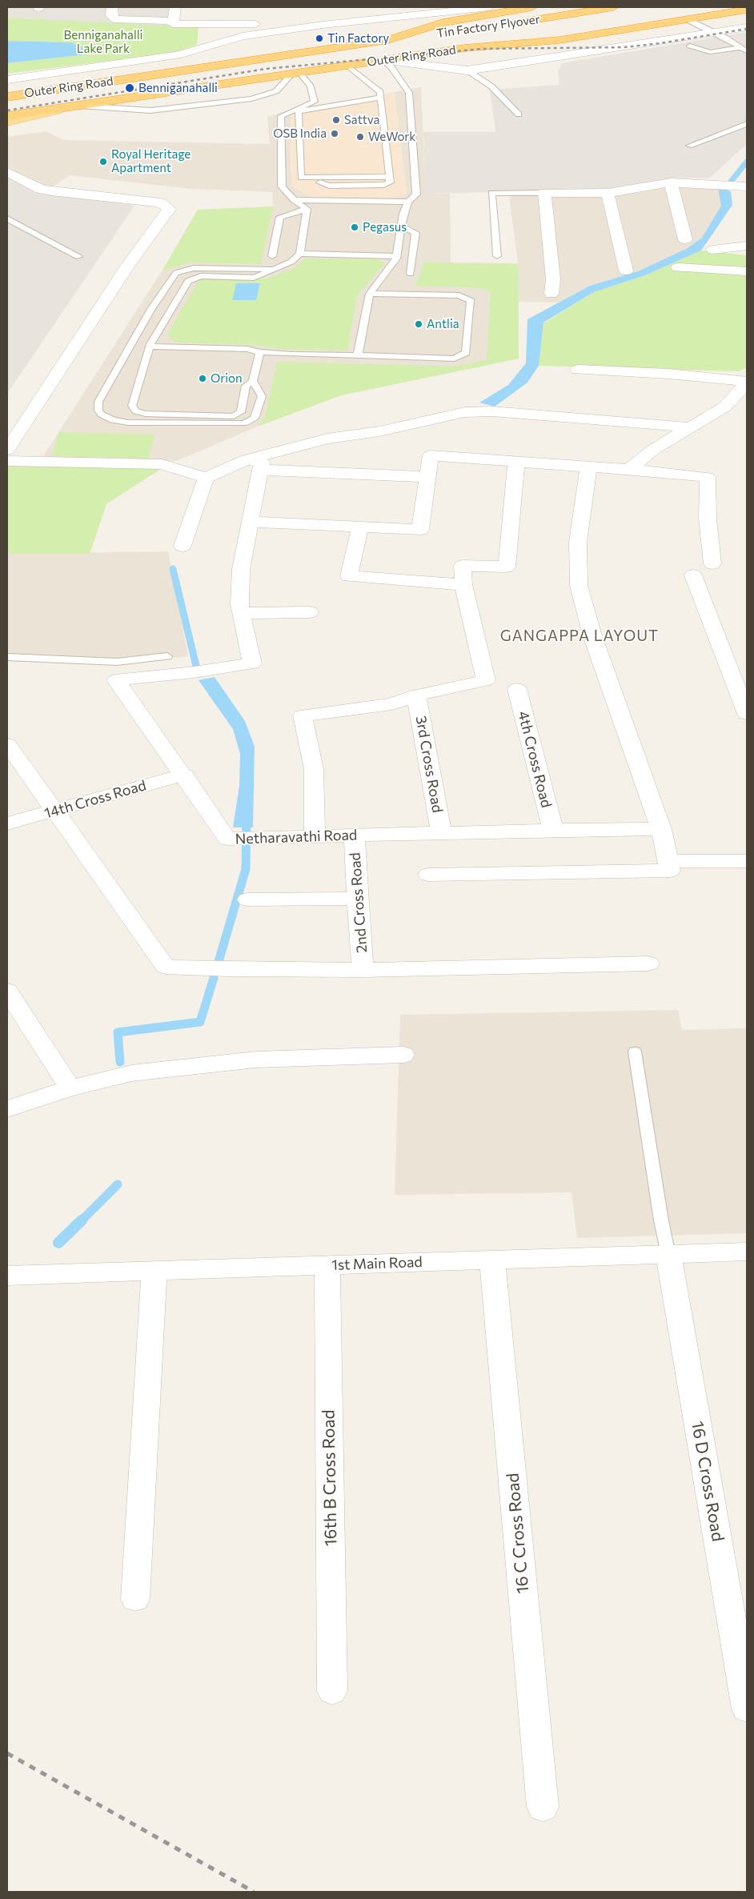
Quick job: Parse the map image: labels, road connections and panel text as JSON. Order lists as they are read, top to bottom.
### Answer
{
  "streets": {
    "highway": ["Tin Factory Flyover", "Outer Ring Road"],
    "street": [
      "4th Cross Road",
      "3rd Cross Road",
      "14th Cross Road",
      "Netharavathi Road",
      "2nd Cross Road",
      "1st Main Road",
      "16th B Cross Road",
      "16 D Cross Road",
      "16 C Cross Road"
    ]
  },
  "crossings": [
    ["Tin Factory Flyover", "Outer Ring Road"],
    ["4th Cross Road", "Netharavathi Road"],
    ["3rd Cross Road", "Netharavathi Road"],
    ["14th Cross Road", "Netharavathi Road"],
    ["Netharavathi Road", "2nd Cross Road"],
    ["1st Main Road", "16th B Cross Road"],
    ["1st Main Road", "16 D Cross Road"],
    ["1st Main Road", "16 C Cross Road"]
  ],
  "districts": ["GANGAPPA LAYOUT"],
  "parks": ["Benniganahalli Lake Park"],
  "places": [
    "Tin Factory",
    "Benniganahalli",
    "Sattva",
    "OSB India",
    "WeWork",
    "Royal Heritage Apartment",
    "Pegasus",
    "Antlia",
    "Orion"
  ]
}
